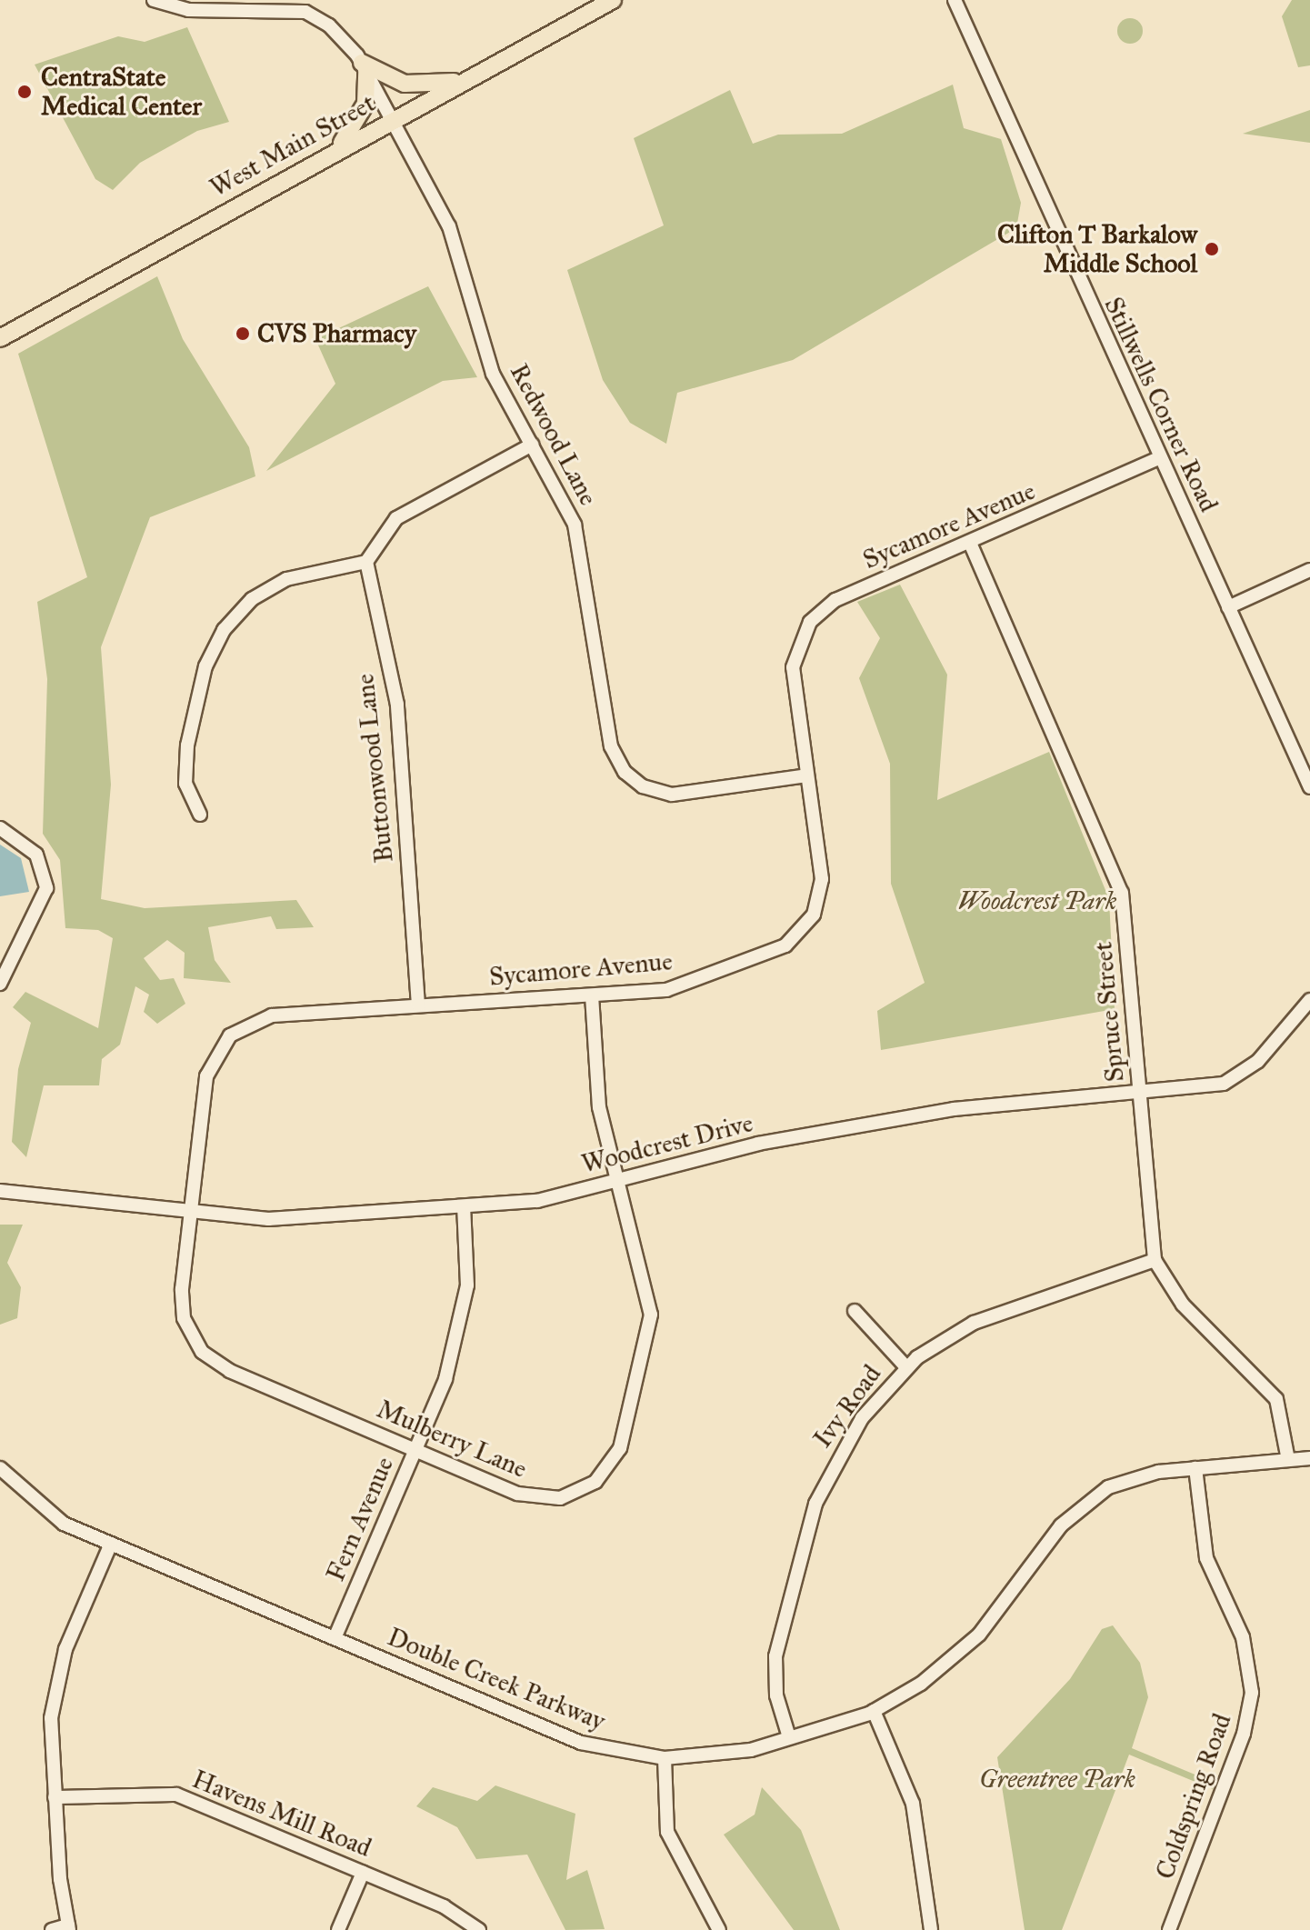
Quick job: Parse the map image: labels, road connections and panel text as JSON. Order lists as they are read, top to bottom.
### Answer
{
  "streets": {
    "main road": ["West Main Street"],
    "street": [
      "Stillwells Corner Road",
      "Redwood Lane",
      "Sycamore Avenue",
      "Buttonwood Lane",
      "Spruce Street",
      "Woodcrest Drive",
      "Ivy Road",
      "Mulberry Lane",
      "Fern Avenue",
      "Double Creek Parkway",
      "Coldspring Road",
      "Havens Mill Road"
    ]
  },
  "crossings": [
    ["West Main Street", "Redwood Lane"],
    ["Stillwells Corner Road", "Sycamore Avenue"],
    ["Redwood Lane", "Sycamore Avenue"],
    ["Sycamore Avenue", "Buttonwood Lane"],
    ["Sycamore Avenue", "Spruce Street"],
    ["Sycamore Avenue", "Woodcrest Drive"],
    ["Sycamore Avenue", "Mulberry Lane"],
    ["Spruce Street", "Woodcrest Drive"],
    ["Spruce Street", "Ivy Road"],
    ["Spruce Street", "Double Creek Parkway"],
    ["Woodcrest Drive", "Mulberry Lane"],
    ["Woodcrest Drive", "Fern Avenue"],
    ["Ivy Road", "Double Creek Parkway"],
    ["Mulberry Lane", "Fern Avenue"],
    ["Fern Avenue", "Double Creek Parkway"],
    ["Double Creek Parkway", "Coldspring Road"]
  ],
  "parks": ["Woodcrest Park", "Greentree Park"],
  "places": ["CentraState Medical Center", "Clifton T Barkalow Middle School", "CVS Pharmacy"]
}
